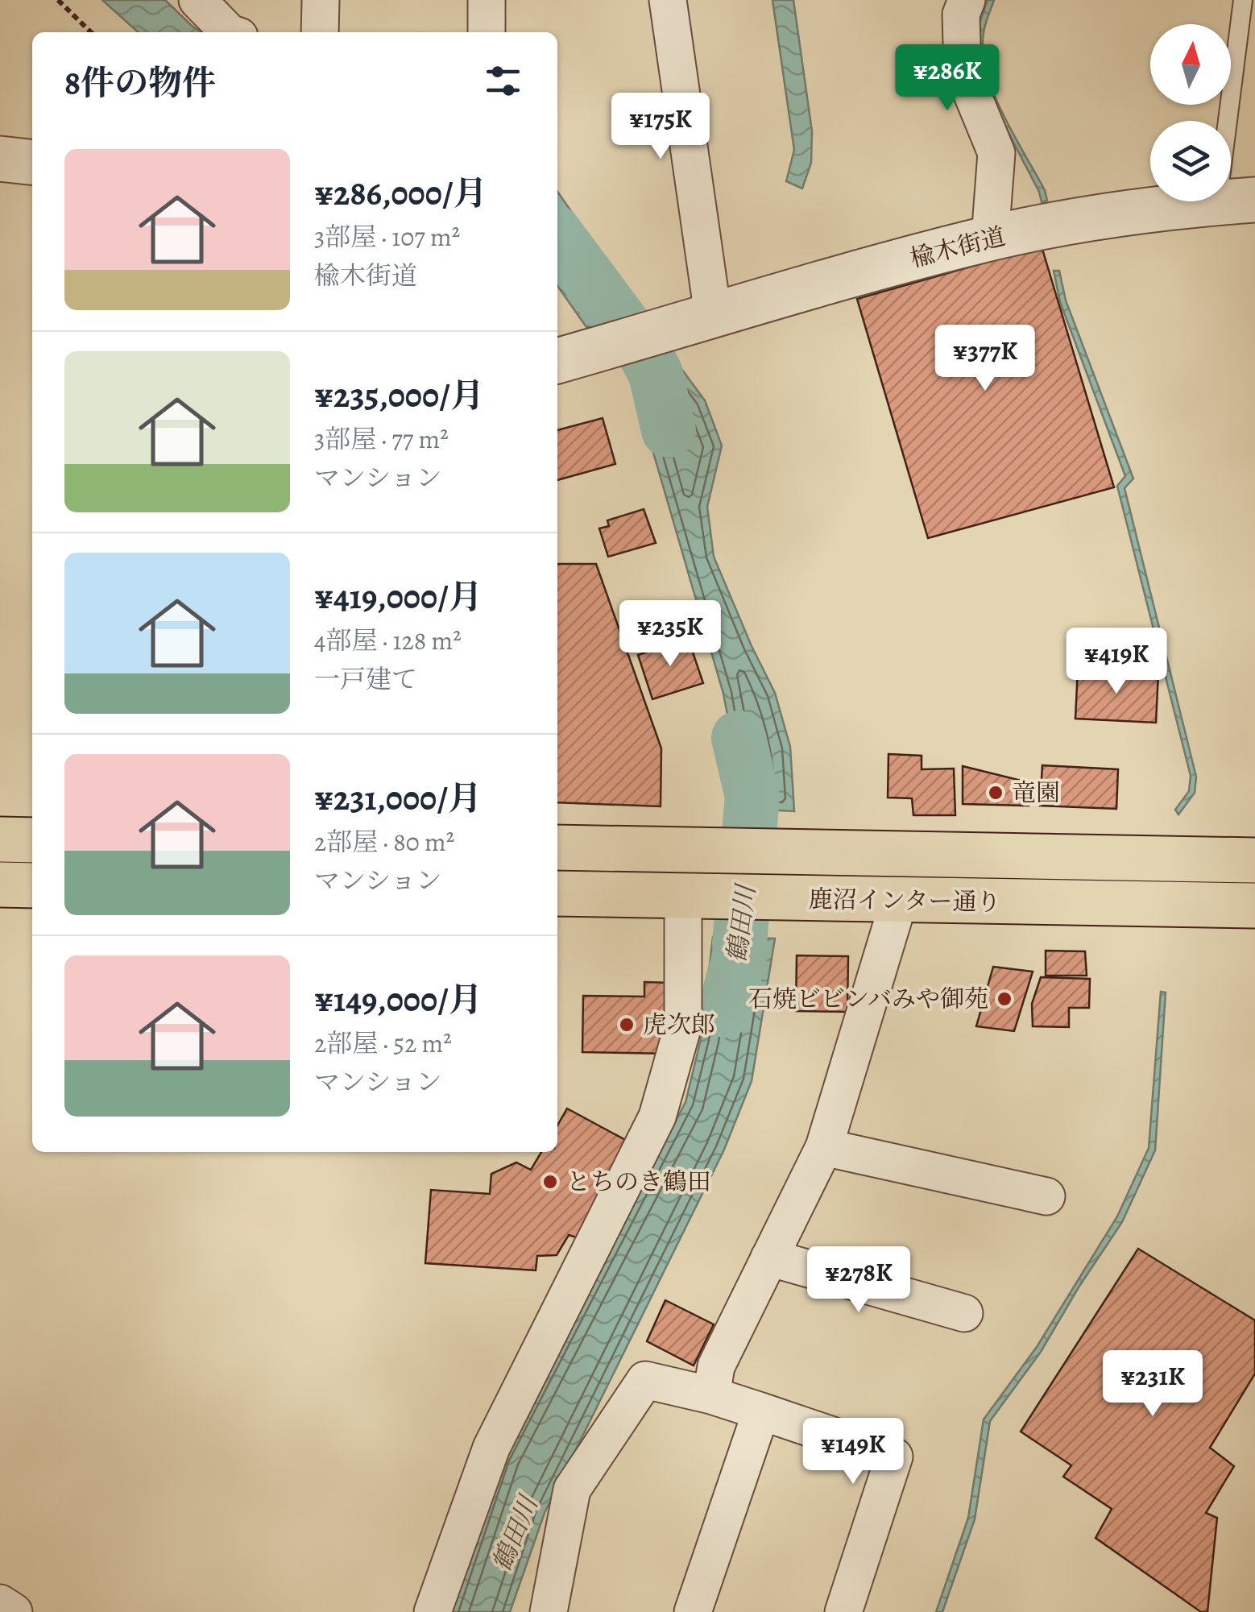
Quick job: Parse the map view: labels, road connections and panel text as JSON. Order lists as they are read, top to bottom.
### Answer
{
  "streets": {
    "main road": ["鹿沼インター通り"],
    "street": ["楡木街道"]
  },
  "water": ["鶴田川"],
  "places": [
    "竜園",
    "石焼ビビンバみや御苑",
    "虎次郎",
    "とちのき鶴田"
  ],
  "north": "top",
  "page": {
    "heading": "8件の物件",
    "price": [
      "¥286K",
      "¥175K",
      "¥377K",
      "¥235K",
      "¥419K",
      "¥278K",
      "¥231K",
      "¥149K"
    ],
    "list": [
      {
        "name": "¥286,000/月",
        "note": "3部屋 · 107 m² · 楡木街道"
      },
      {
        "name": "¥235,000/月",
        "note": "3部屋 · 77 m² · マンション"
      },
      {
        "name": "¥419,000/月",
        "note": "4部屋 · 128 m² · 一戸建て"
      },
      {
        "name": "¥231,000/月",
        "note": "2部屋 · 80 m² · マンション"
      },
      {
        "name": "¥149,000/月",
        "note": "2部屋 · 52 m² · マンション"
      }
    ]
  }
}
